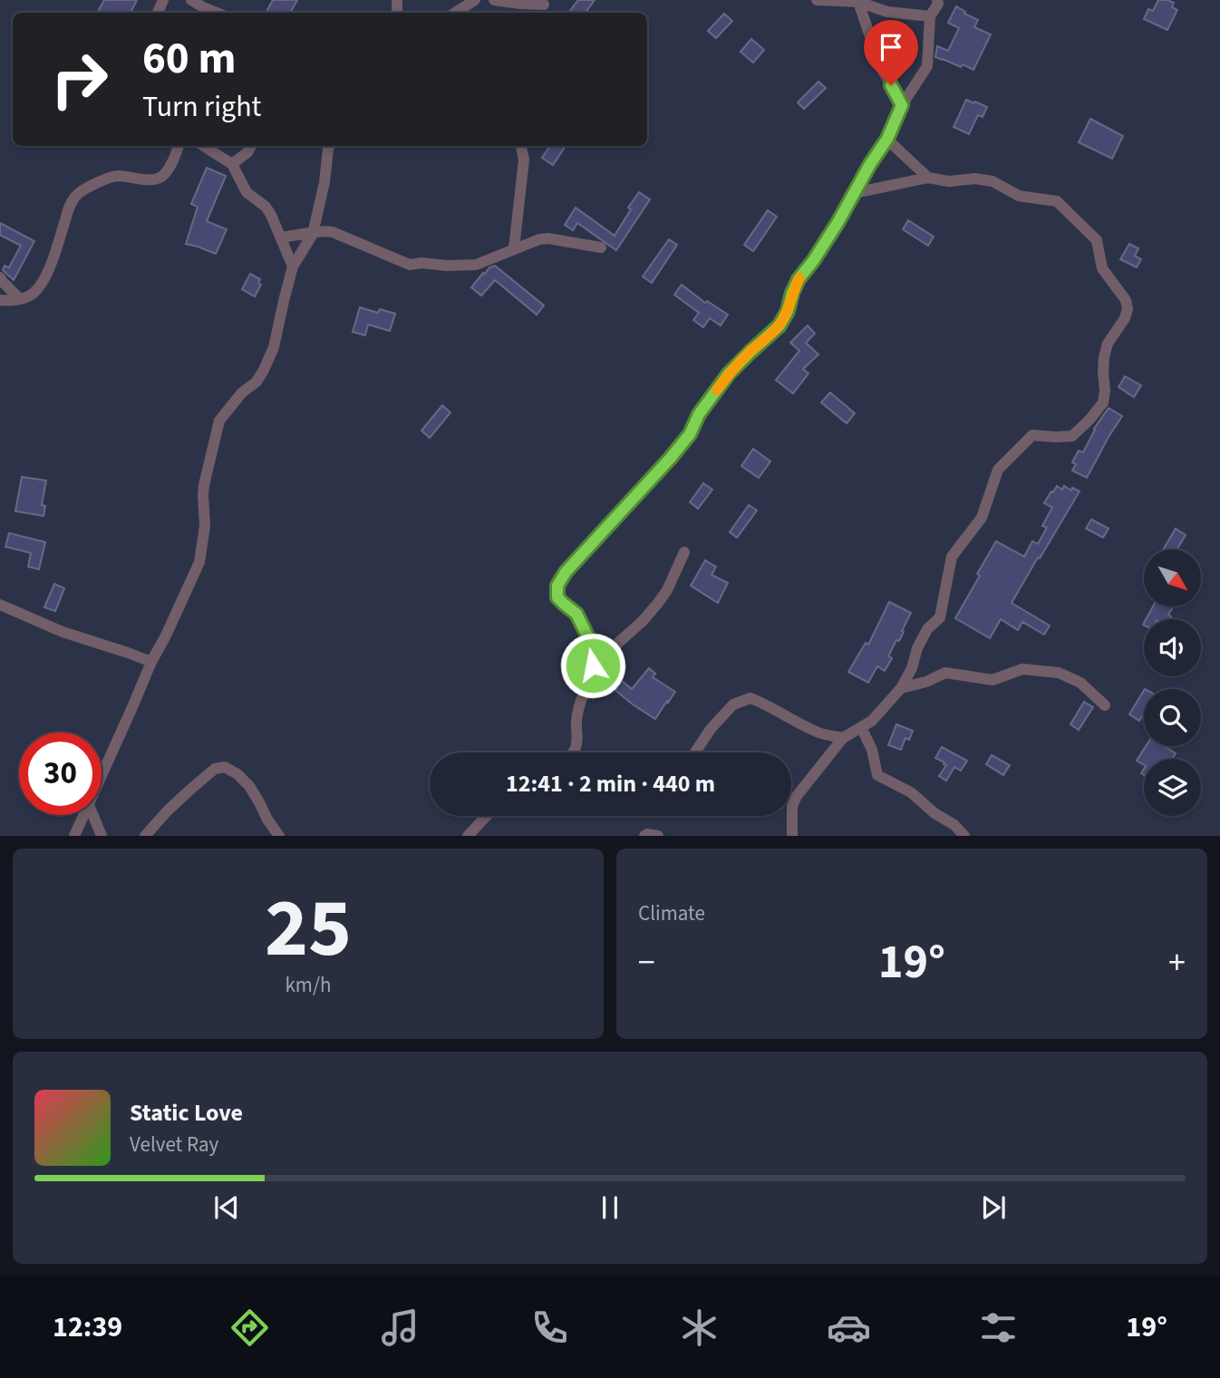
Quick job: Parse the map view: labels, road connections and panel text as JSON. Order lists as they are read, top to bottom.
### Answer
{
  "north": "bottom right",
  "page": {
    "turn": ["60 m", "Turn right"],
    "limit": "30",
    "trip": "12:41 · 2 min · 440 m",
    "tile": [
      ["25", "km/h"],
      "Climate"
    ],
    "heat": ["−", "19°", "+"],
    "song": ["Static Love", "Velvet Ray"],
    "tabs": ["12:39", "19°"]
  }
}
